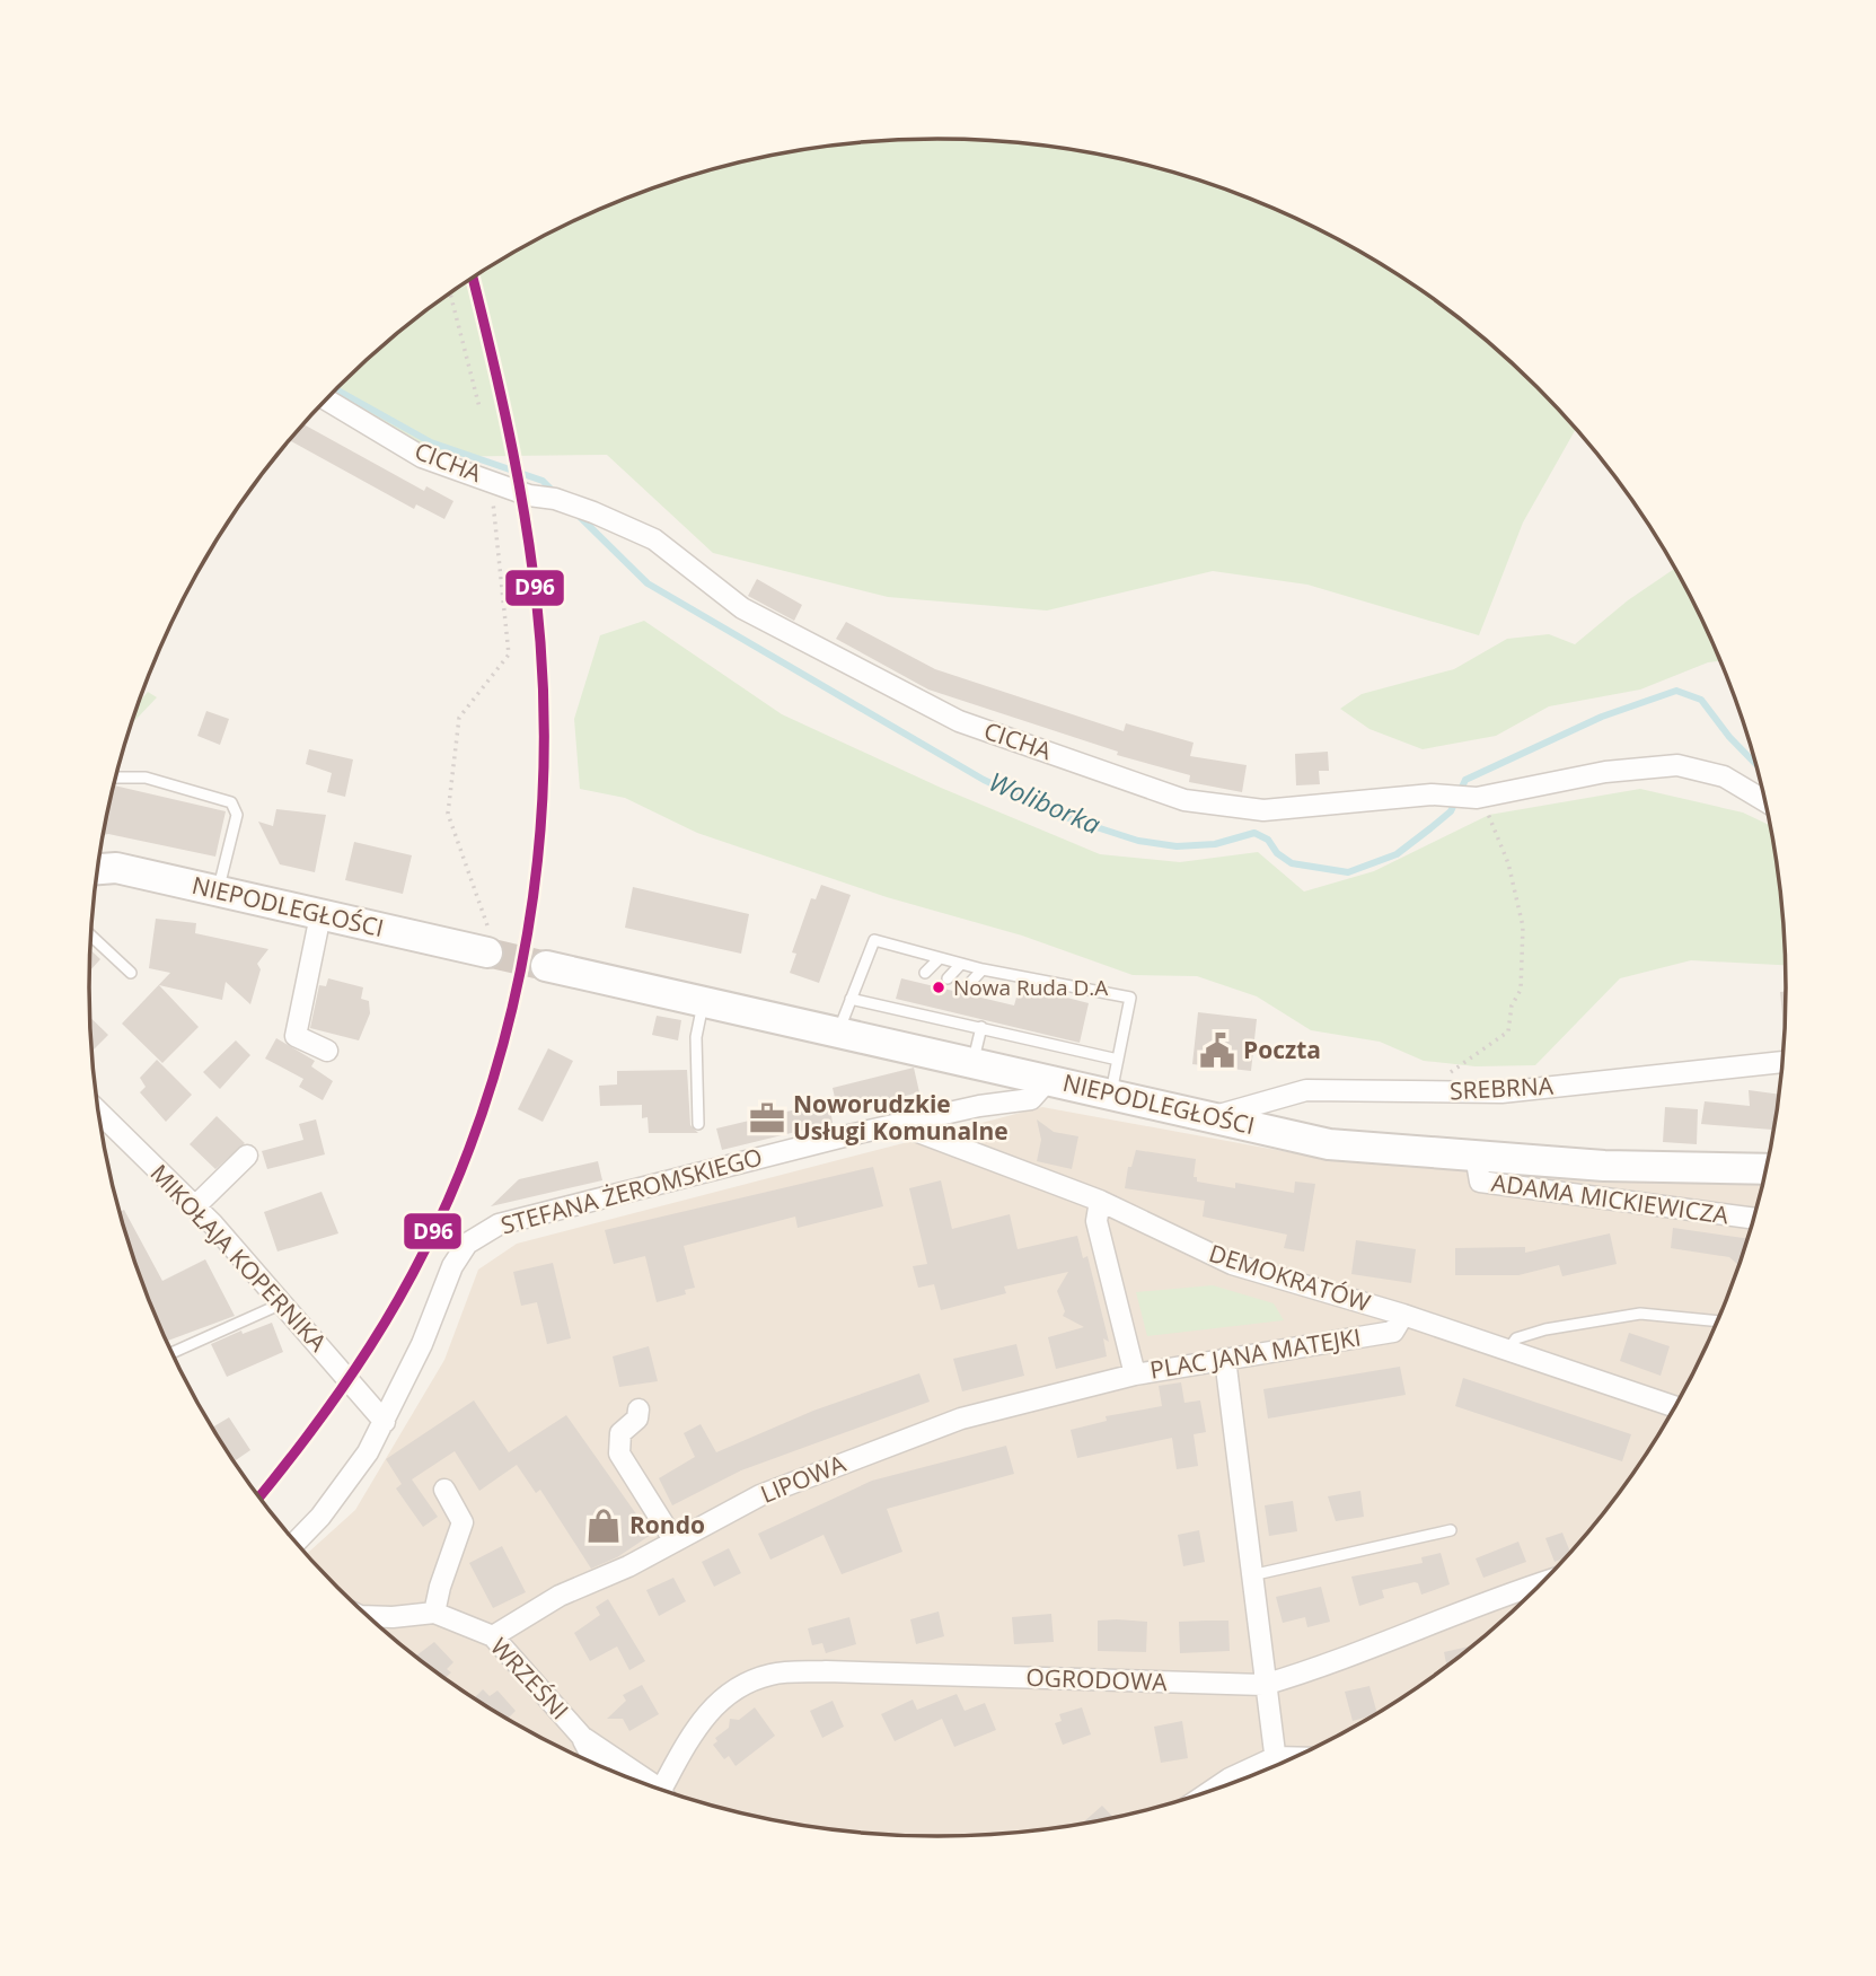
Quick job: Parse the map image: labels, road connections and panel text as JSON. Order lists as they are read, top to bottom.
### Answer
{
  "streets": {
    "street": [
      "CICHA",
      "NIEPODLEGŁOŚCI",
      "SREBRNA",
      "STEFANA ŻEROMSKIEGO",
      "ADAMA MICKIEWICZA",
      "MIKOŁAJA KOPERNIKA",
      "DEMOKRATÓW",
      "PLAC JANA MATEJKI",
      "LIPOWA",
      "WRZEŚNI",
      "OGRODOWA"
    ]
  },
  "crossings": [
    ["NIEPODLEGŁOŚCI", "SREBRNA"],
    ["NIEPODLEGŁOŚCI", "STEFANA ŻEROMSKIEGO"],
    ["NIEPODLEGŁOŚCI", "ADAMA MICKIEWICZA"],
    ["STEFANA ŻEROMSKIEGO", "MIKOŁAJA KOPERNIKA"],
    ["STEFANA ŻEROMSKIEGO", "DEMOKRATÓW"],
    ["DEMOKRATÓW", "PLAC JANA MATEJKI"],
    ["PLAC JANA MATEJKI", "LIPOWA"],
    ["LIPOWA", "WRZEŚNI"]
  ],
  "water": ["Woliborka"],
  "places": {
    "other": ["Nowa Ruda D.A"],
    "public building": ["Poczta"],
    "office": ["Noworudzkie Usługi Komunalne"],
    "shop": ["Rondo"]
  },
  "lines": ["transit line D96"]
}
